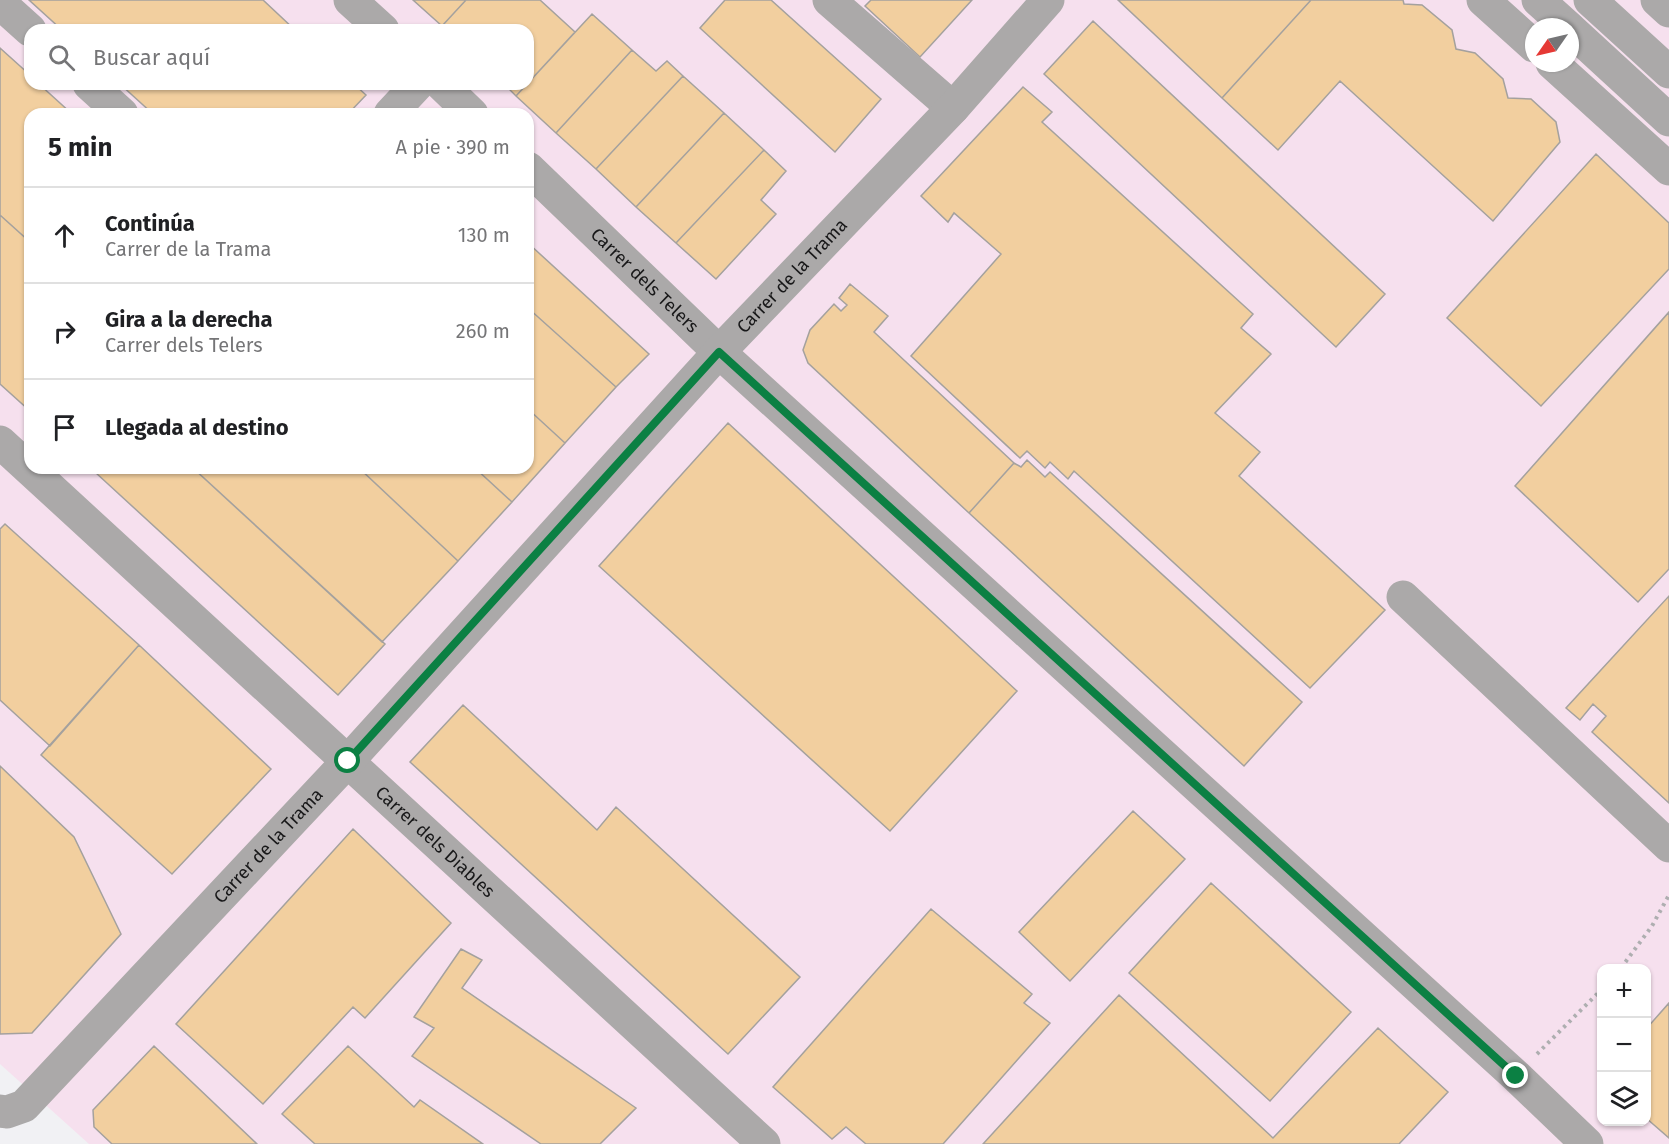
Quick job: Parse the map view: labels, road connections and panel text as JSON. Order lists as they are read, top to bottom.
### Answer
{
  "streets": {
    "street": ["Carrer de la Trama", "Carrer dels Telers", "Carrer dels Diables"]
  },
  "crossings": [
    ["Carrer de la Trama", "Carrer dels Telers"],
    ["Carrer de la Trama", "Carrer dels Diables"]
  ],
  "north": "bottom left",
  "page": {
    "search": "Buscar aquí",
    "heading": ["5 min", "A pie · 390 m"],
    "list": [
      ["Continúa", "Carrer de la Trama", "130 m"],
      ["Gira a la derecha", "Carrer dels Telers", "260 m"],
      "Llegada al destino"
    ],
    "map_buttons": ["+", "−"]
  }
}
